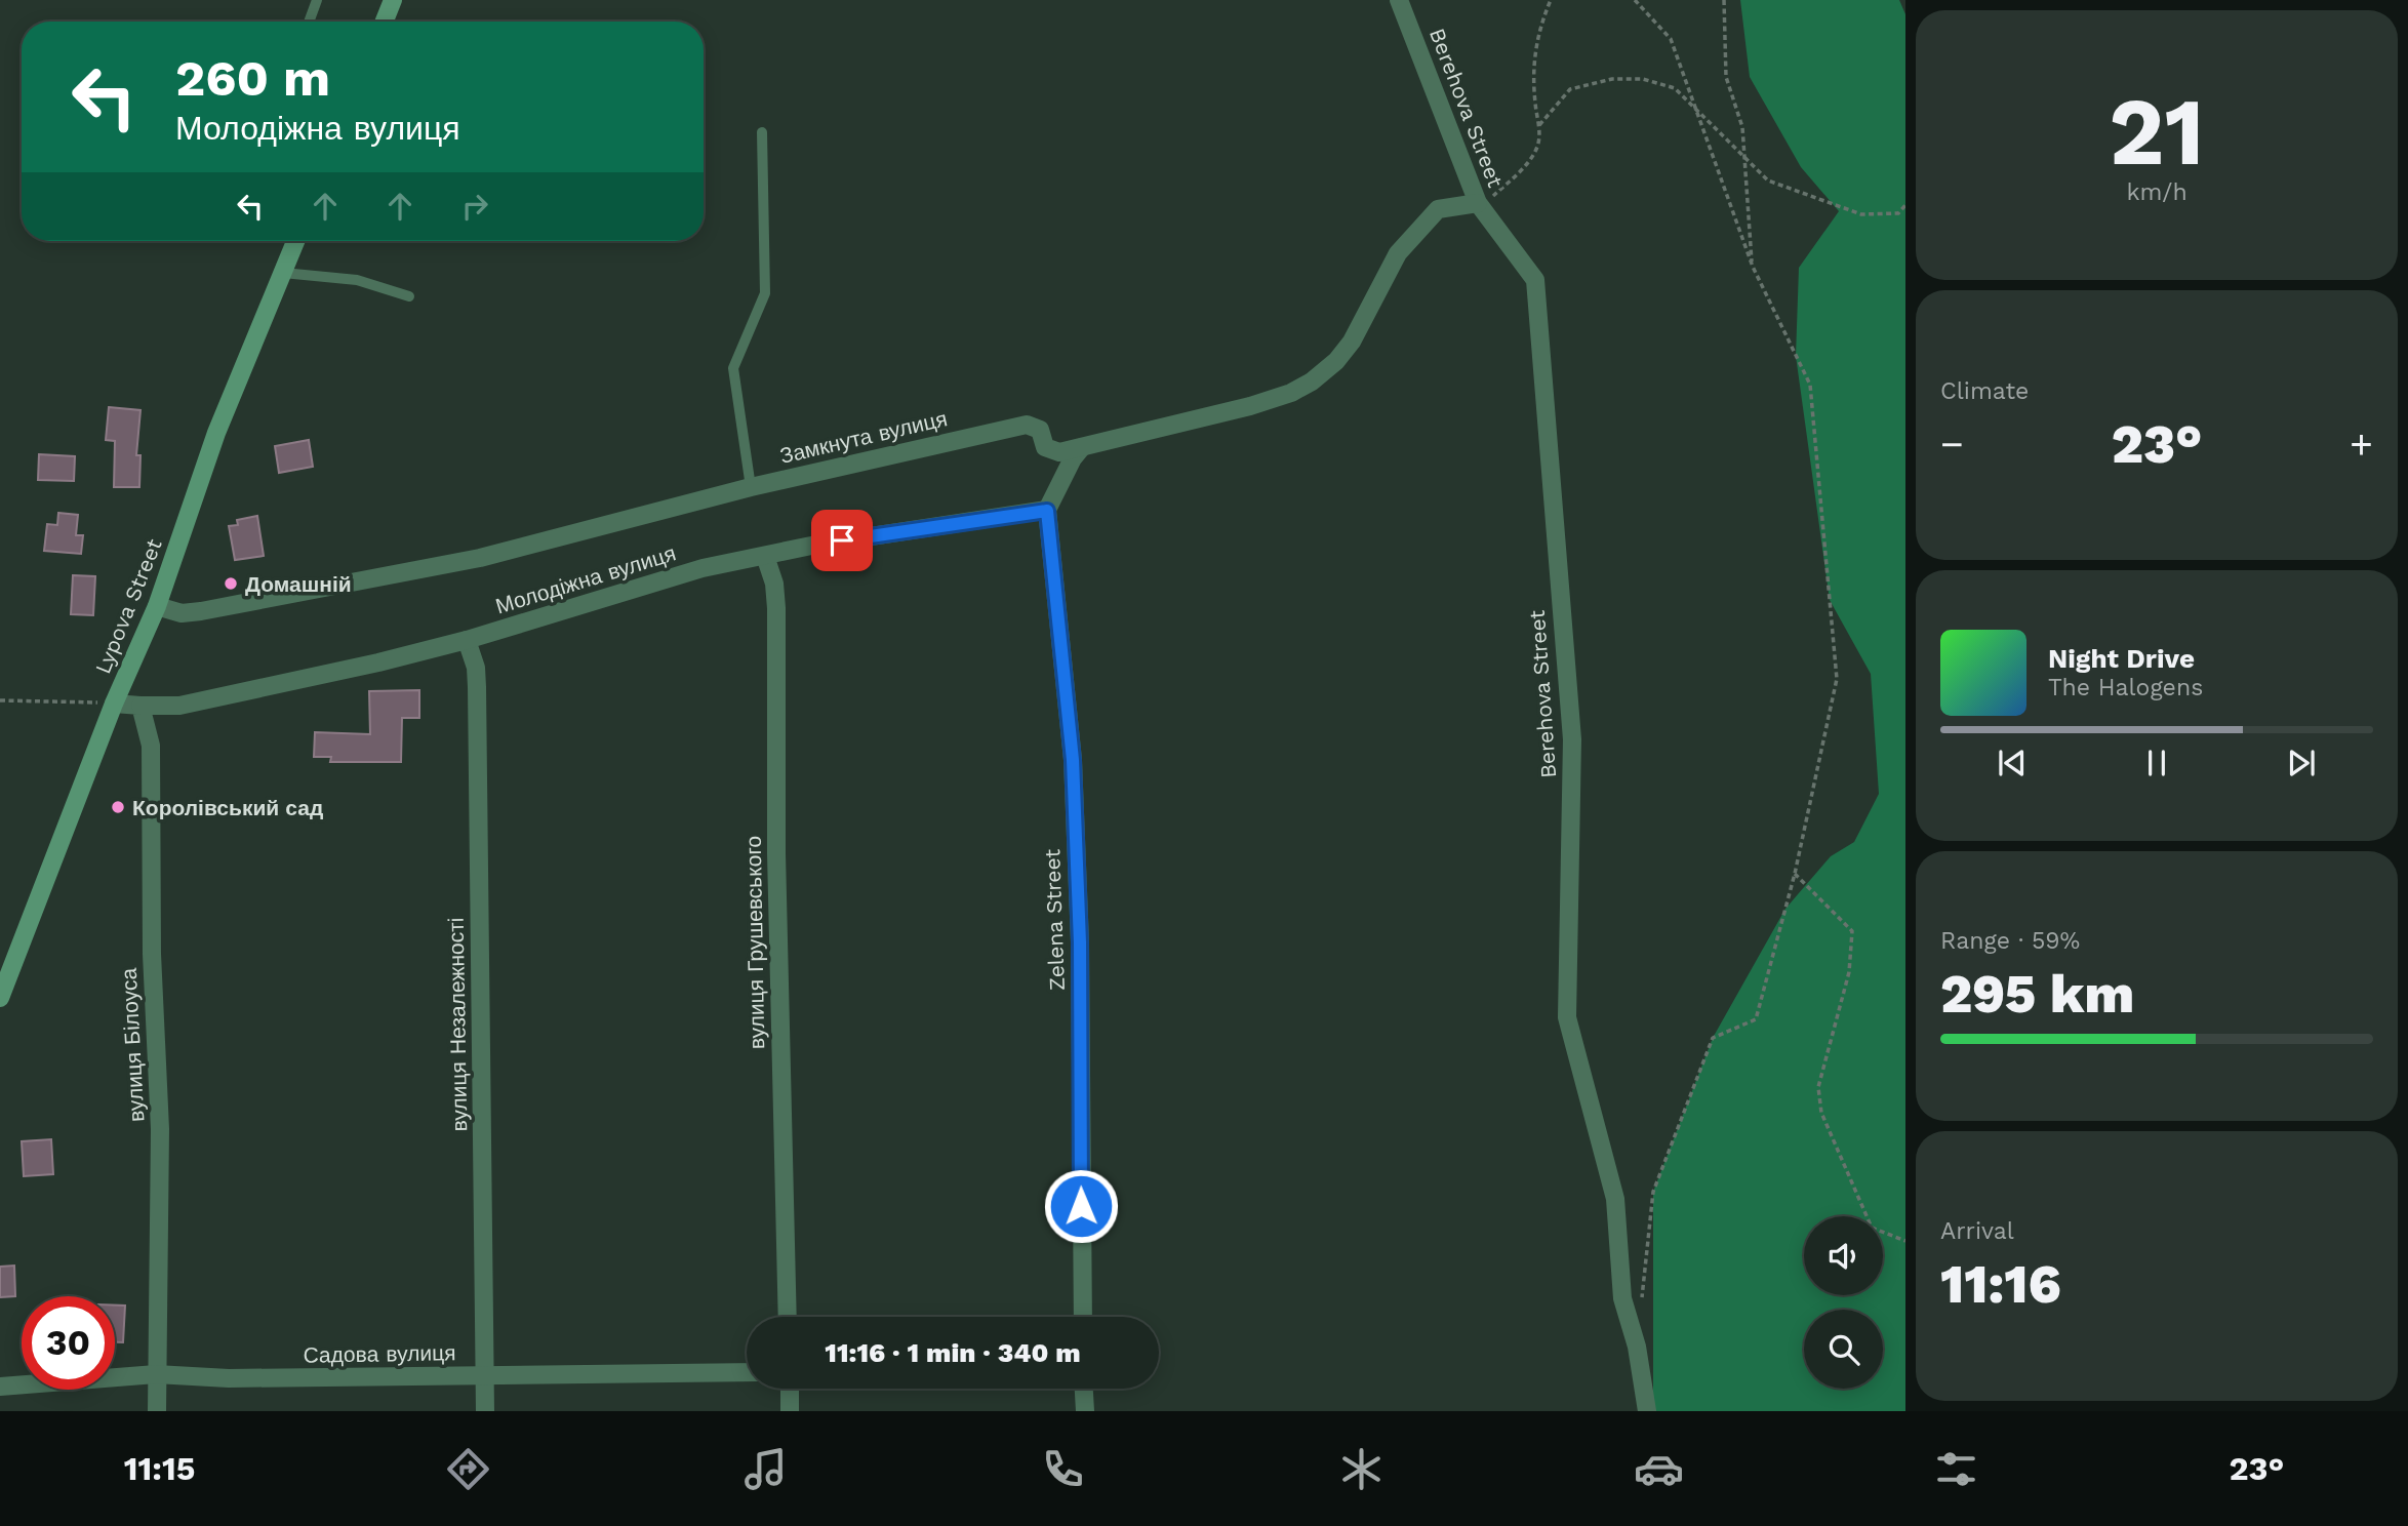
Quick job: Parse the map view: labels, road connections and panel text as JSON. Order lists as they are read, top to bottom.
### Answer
{
  "streets": {
    "street": [
      "Berehova Street",
      "Замкнута вулиця",
      "Молодіжна вулиця",
      "Lypova Street",
      "Zelena Street",
      "вулиця Грушевського",
      "вулиця Незалежності",
      "вулиця Білоуса",
      "Садова вулиця"
    ]
  },
  "crossings": [
    ["Berehova Street", "Замкнута вулиця"],
    ["Замкнута вулиця", "Lypova Street"],
    ["Молодіжна вулиця", "Zelena Street"],
    ["Молодіжна вулиця", "вулиця Грушевського"],
    ["Молодіжна вулиця", "вулиця Незалежності"],
    ["Молодіжна вулиця", "вулиця Білоуса"],
    ["вулиця Незалежності", "Садова вулиця"],
    ["вулиця Білоуса", "Садова вулиця"]
  ],
  "places": ["Домашній", "Королівський сад"],
  "page": {
    "tile": [
      ["21", "km/h"],
      "Climate",
      ["Range · 59%", "295 km"],
      ["Arrival", "11:16"]
    ],
    "turn": ["260 m", "Молодіжна вулиця"],
    "heat": ["−", "23°", "+"],
    "song": ["Night Drive", "The Halogens"],
    "limit": "30",
    "trip": "11:16 · 1 min · 340 m",
    "tabs": ["11:15", "23°"]
  }
}
